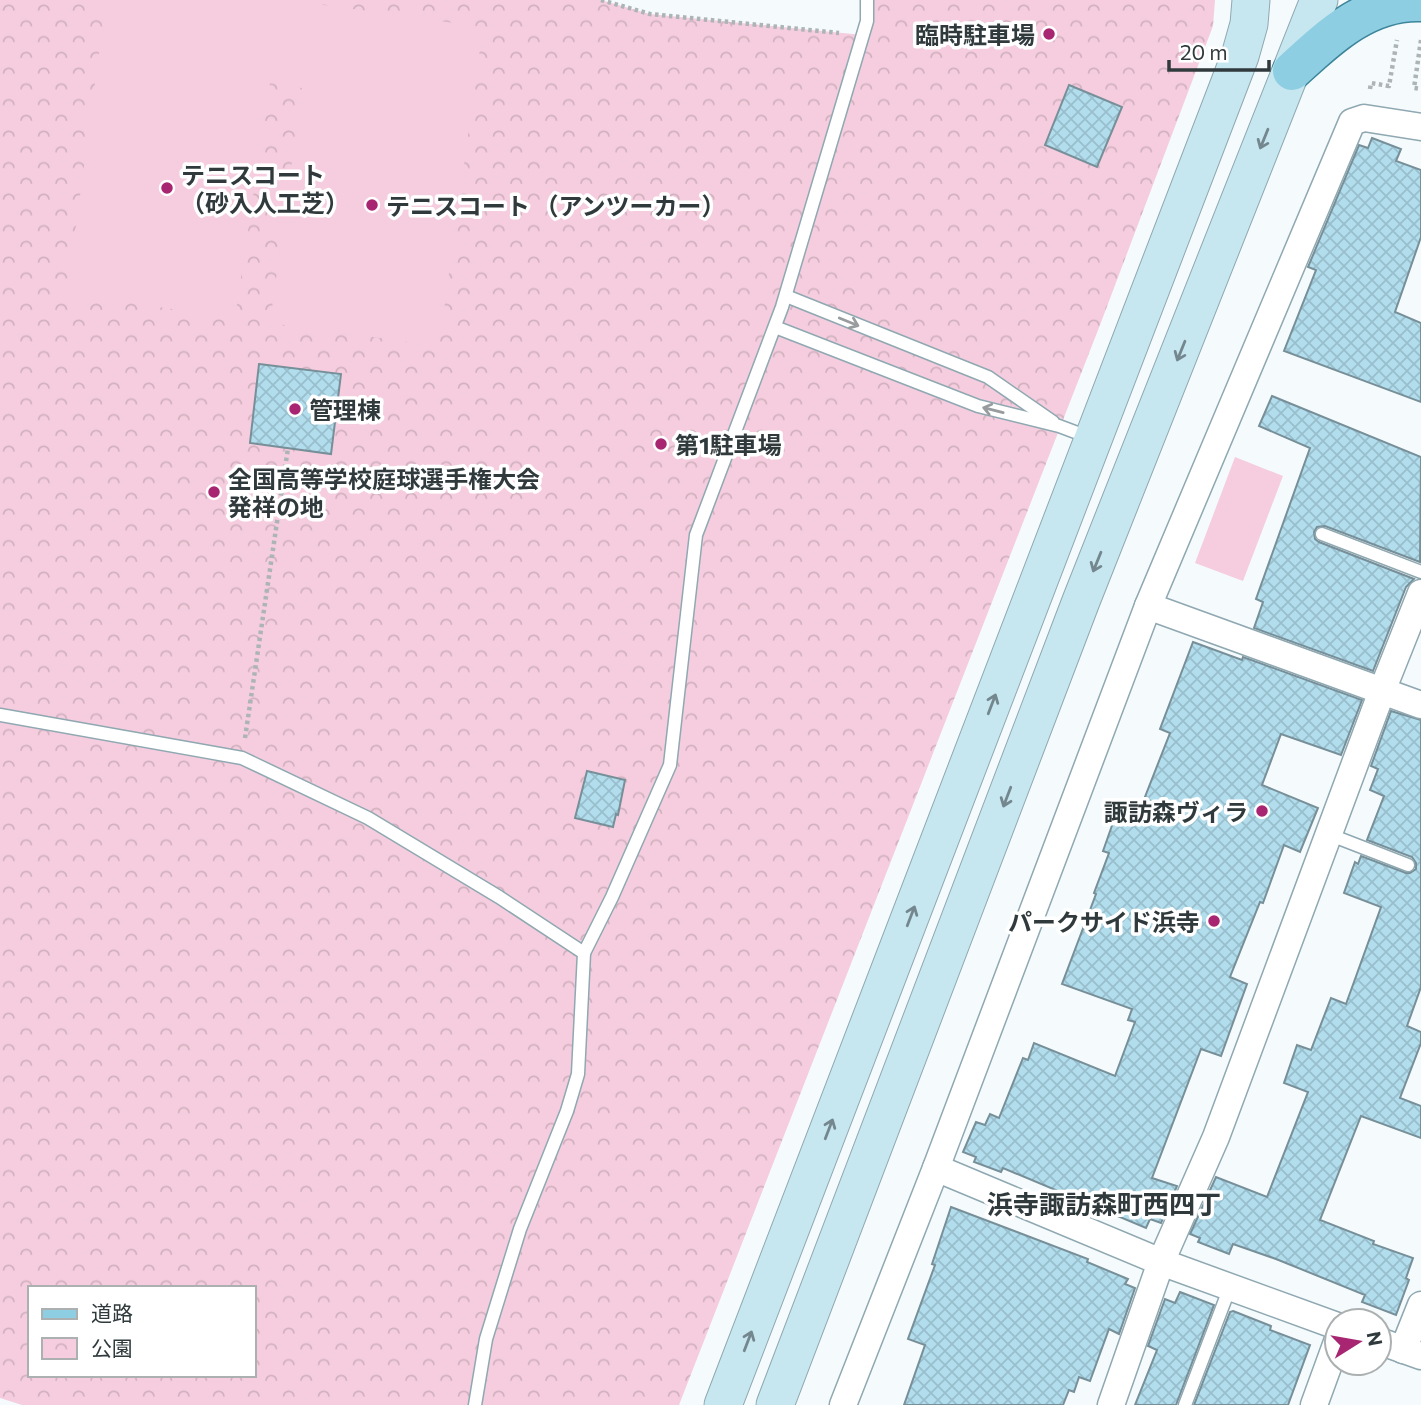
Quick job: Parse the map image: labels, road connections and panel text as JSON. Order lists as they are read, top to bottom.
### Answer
{
  "districts": ["浜寺諏訪森町西四丁"],
  "places": [
    "臨時駐車場",
    "テニスコート （砂入人工芝）",
    "テニスコート （アンツーカー）",
    "管理棟",
    "第1駐車場",
    "全国高等学校庭球選手権大会 発祥の地",
    "諏訪森ヴィラ",
    "パークサイド浜寺"
  ],
  "legend": ["道路", "公園"],
  "scale_bar": "20 m",
  "north": "right"
}
